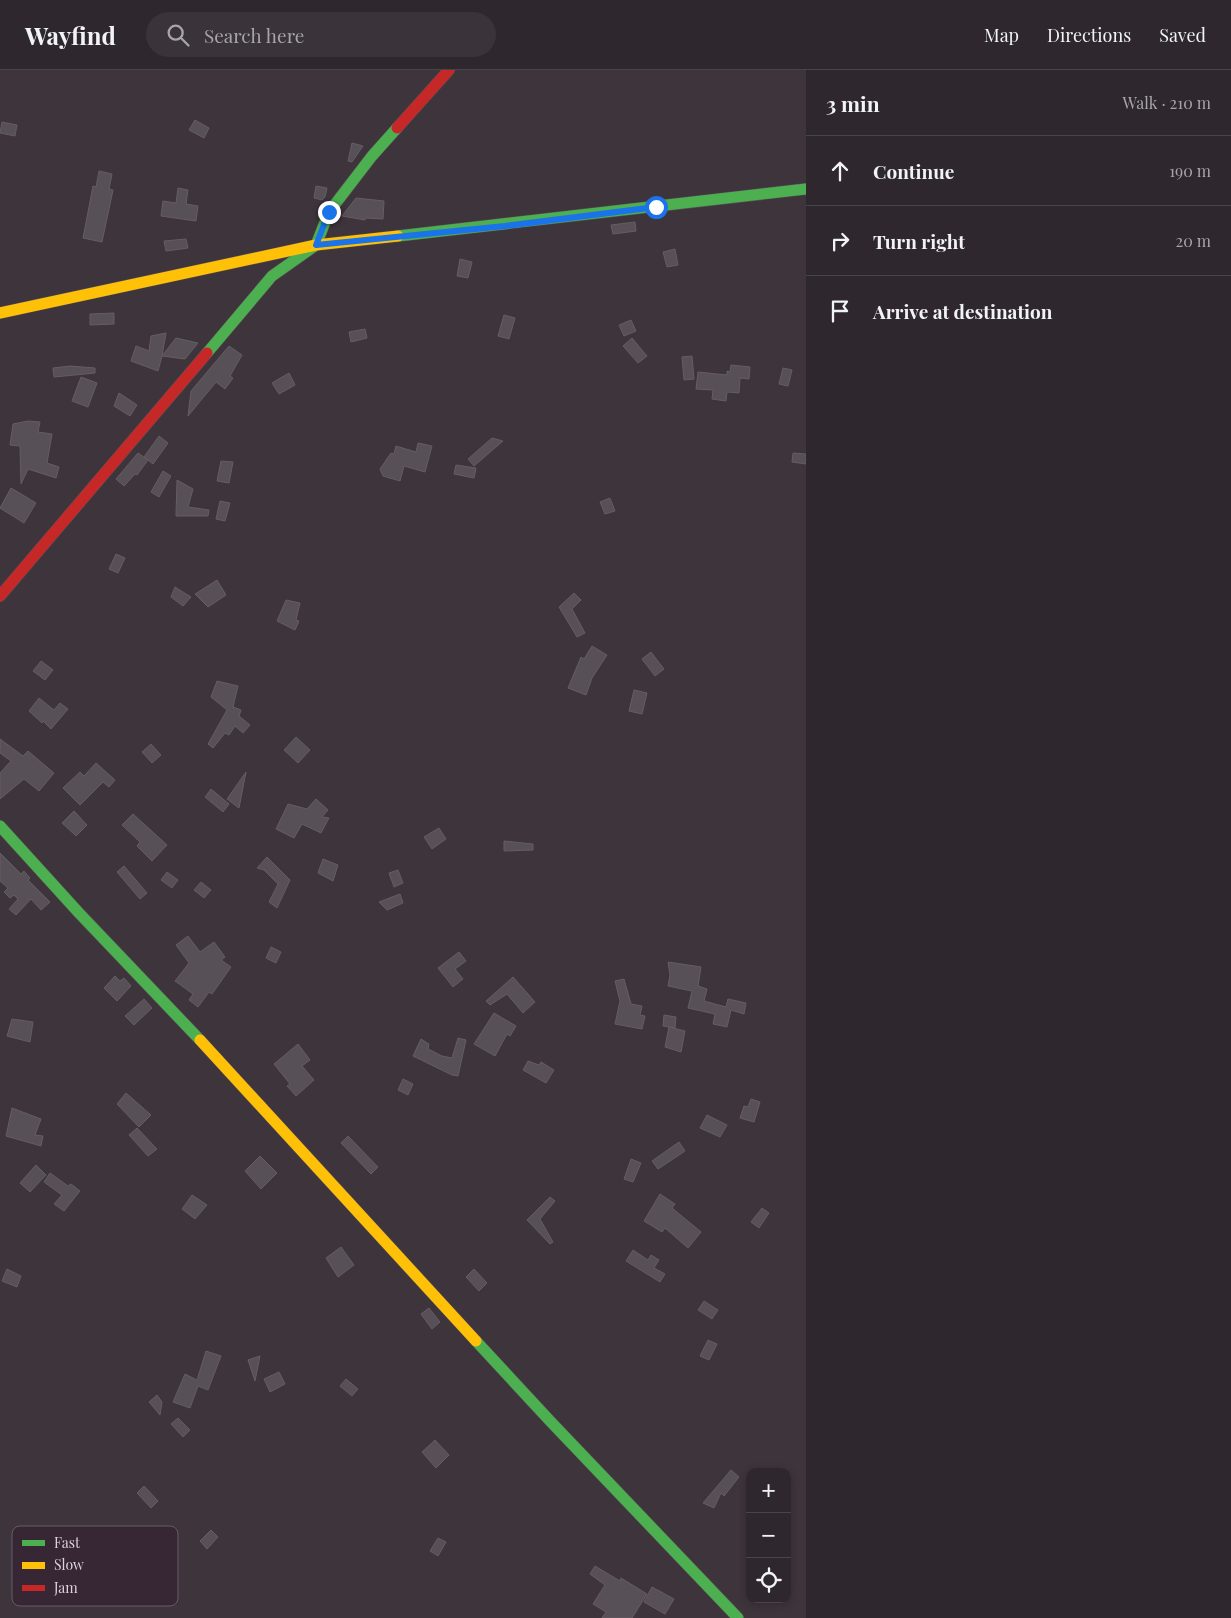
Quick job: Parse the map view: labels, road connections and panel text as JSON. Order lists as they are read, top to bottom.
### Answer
{
  "legend": ["Fast", "Slow", "Jam"],
  "page": {
    "header": "Wayfind",
    "search": "Search here",
    "nav": ["Map", "Directions", "Saved"],
    "heading": ["3 min", "Walk · 210 m"],
    "list": [
      ["Continue", "190 m"],
      ["Turn right", "20 m"],
      "Arrive at destination"
    ],
    "map_buttons": ["+", "−"]
  }
}
